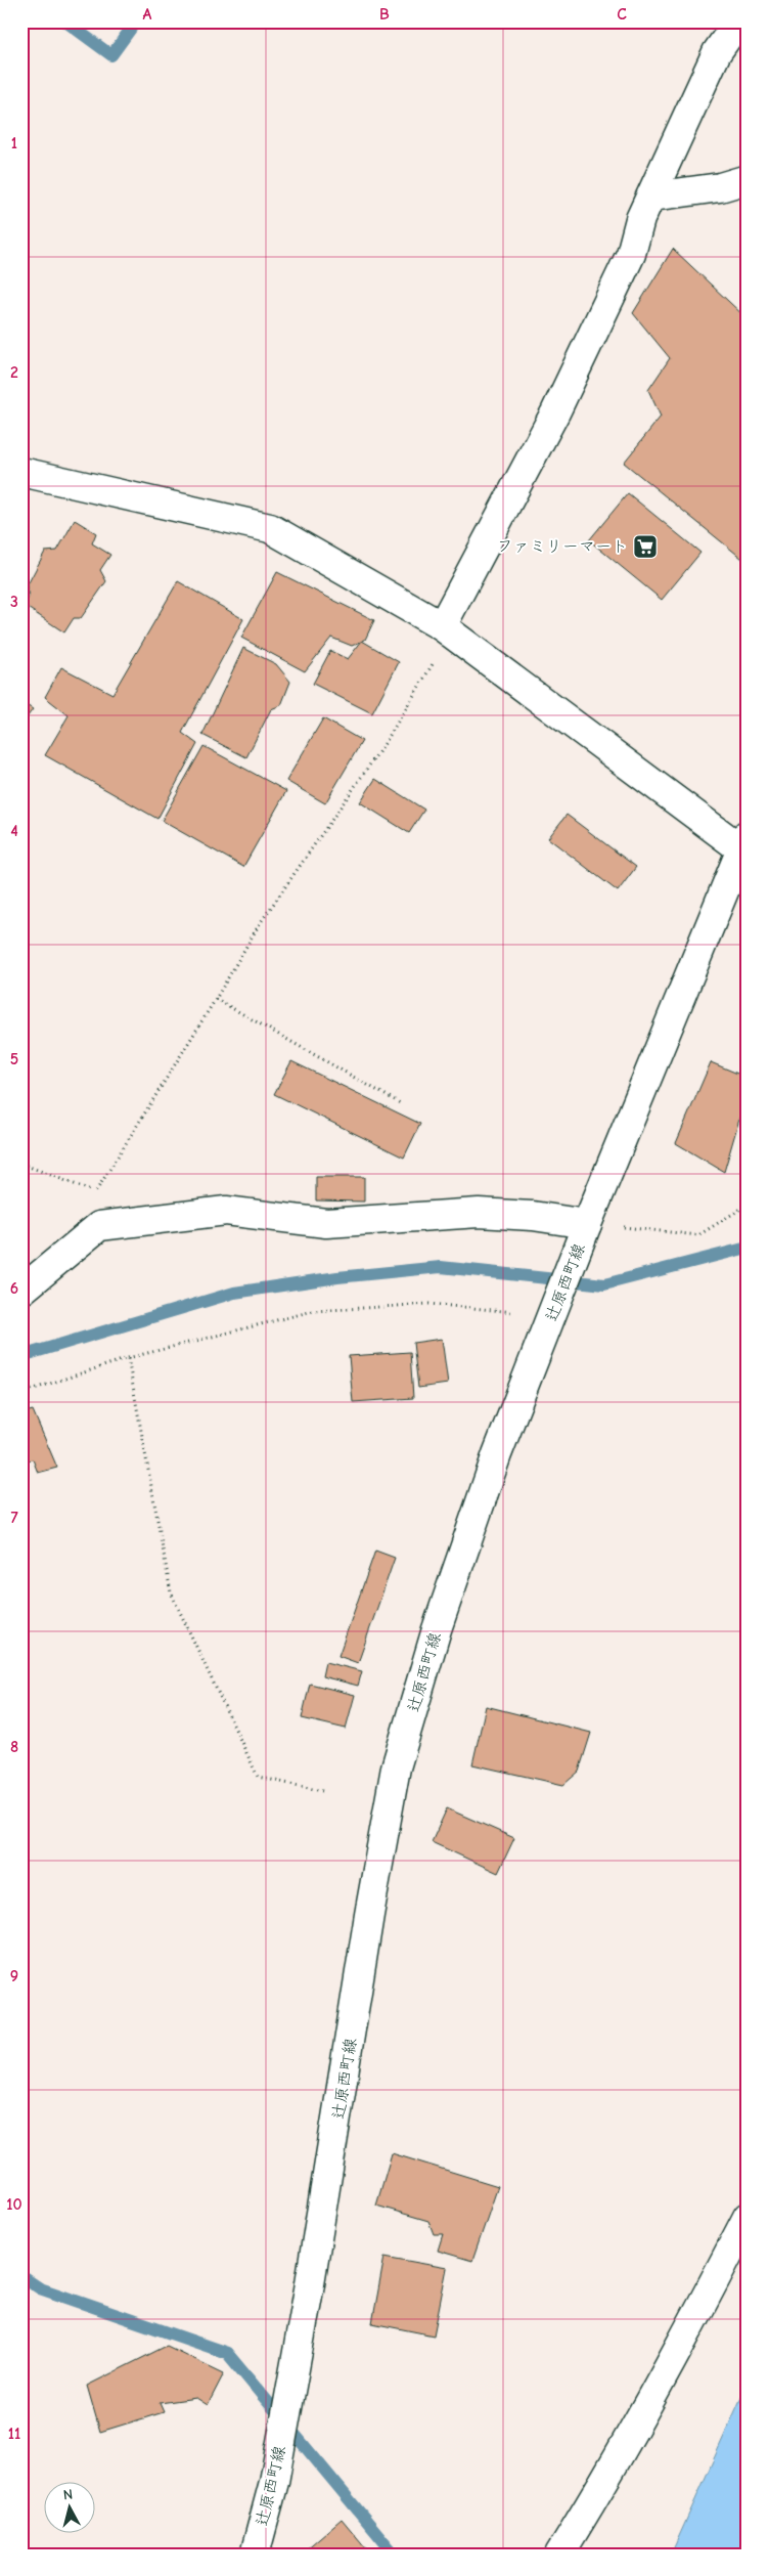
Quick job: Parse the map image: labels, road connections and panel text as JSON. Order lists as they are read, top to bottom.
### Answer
{
  "streets": {
    "street": ["辻原西町線"]
  },
  "places": {
    "supermarket": ["ファミリーマート"]
  },
  "north": "top",
  "grid": {
    "columns": ["A", "B", "C"],
    "rows": [
      "1",
      "2",
      "3",
      "4",
      "5",
      "6",
      "7",
      "8",
      "9",
      "10",
      "11"
    ]
  }
}
